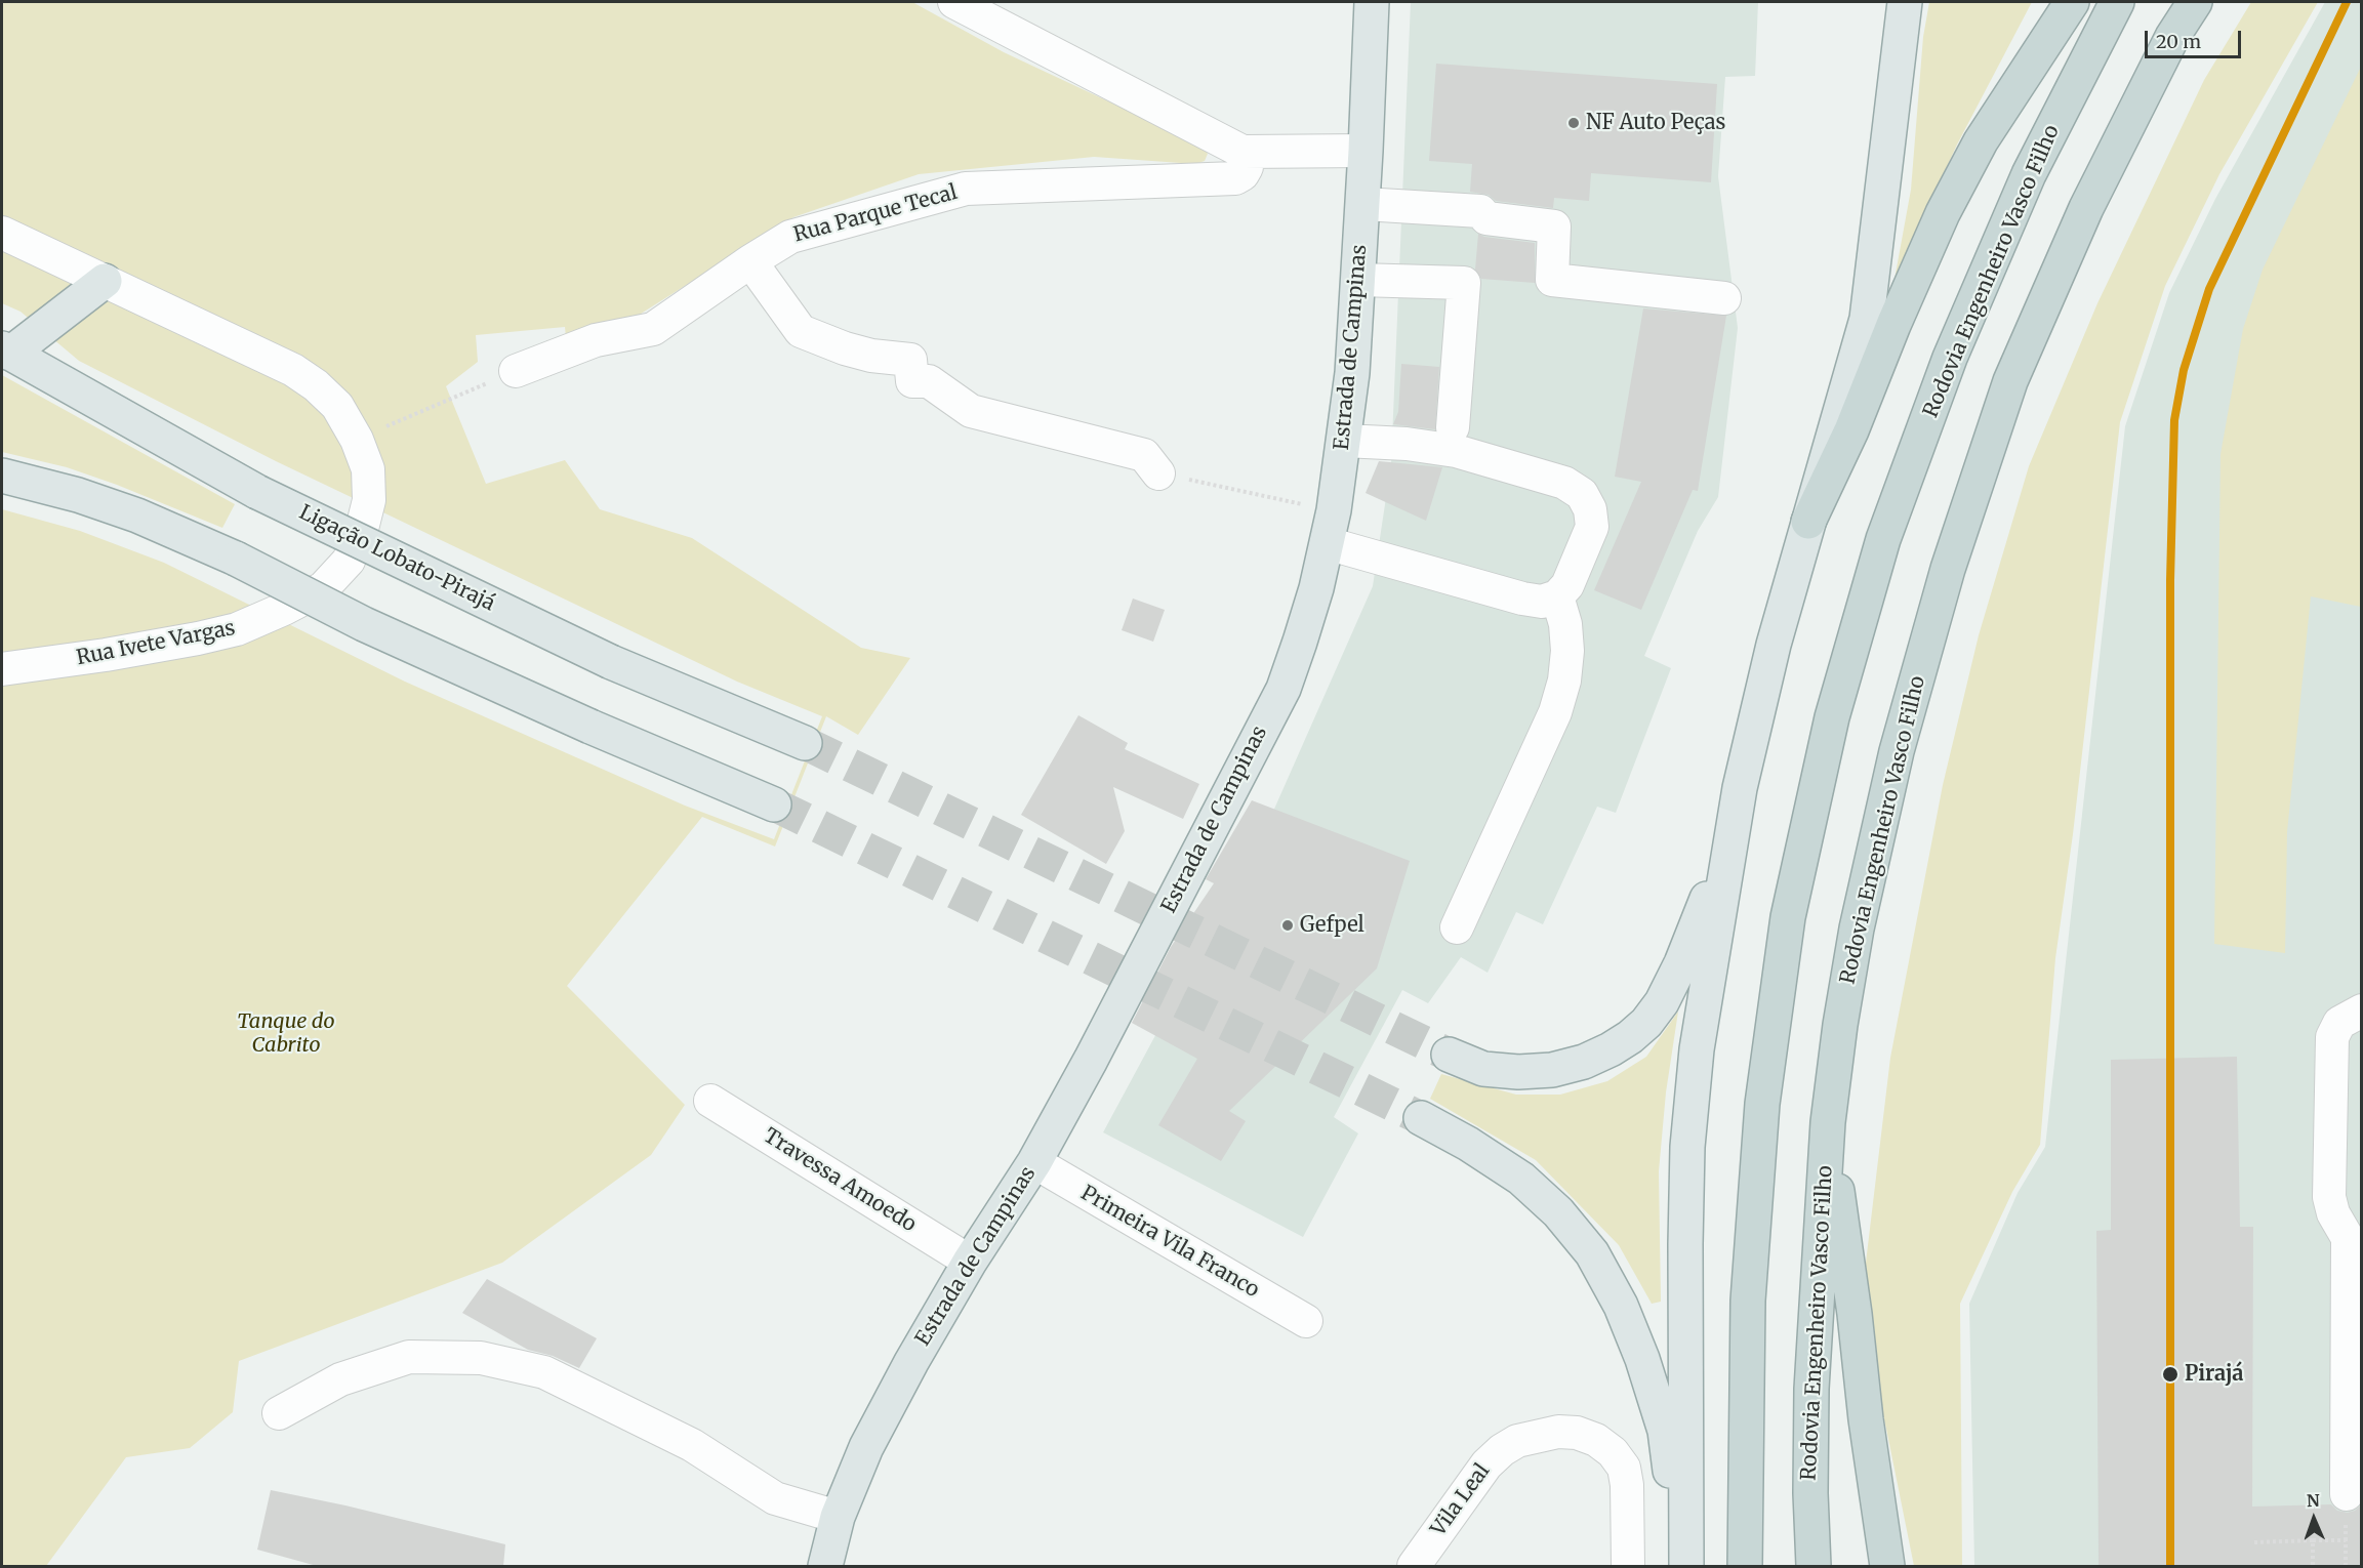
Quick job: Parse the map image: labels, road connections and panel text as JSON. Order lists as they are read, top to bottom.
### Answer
{
  "streets": {
    "highway": ["Rodovia Engenheiro Vasco Filho"],
    "main road": ["Estrada de Campinas", "Ligação Lobato-Pirajá"],
    "street": [
      "Rua Parque Tecal",
      "Rua Ivete Vargas",
      "Travessa Amoedo",
      "Primeira Vila Franco",
      "Vila Leal"
    ]
  },
  "crossings": [
    ["Estrada de Campinas", "Travessa Amoedo"],
    ["Estrada de Campinas", "Primeira Vila Franco"]
  ],
  "parks": ["Tanque do Cabrito"],
  "places": ["NF Auto Peças", "Gefpel", "Pirajá"],
  "scale_bar": "20 m",
  "north": "top"
}
